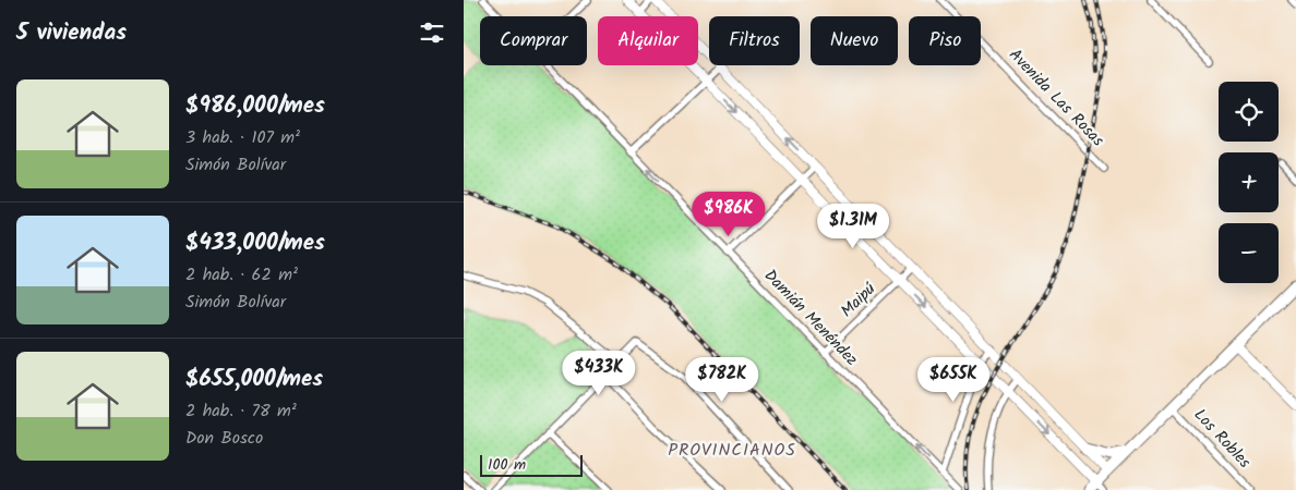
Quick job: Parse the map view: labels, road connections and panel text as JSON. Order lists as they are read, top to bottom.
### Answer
{
  "streets": {
    "street": [
      "Avenida Las Rosas",
      "Maipú",
      "Damián Menéndez",
      "Los Robles"
    ]
  },
  "crossings": [
    ["Maipú", "Damián Menéndez"]
  ],
  "one_way": ["Damián Menéndez"],
  "districts": ["PROVINCIANOS"],
  "scale_bar": "100 m",
  "page": {
    "heading": "5 viviendas",
    "chip": [
      "Comprar",
      "Alquilar",
      "Filtros",
      "Nuevo",
      "Piso"
    ],
    "list": [
      {
        "name": "$986,000/mes",
        "note": "3 hab. · 107 m² · Simón Bolívar"
      },
      {
        "name": "$433,000/mes",
        "note": "2 hab. · 62 m² · Simón Bolívar"
      },
      {
        "name": "$655,000/mes",
        "note": "2 hab. · 78 m² · Don Bosco"
      }
    ],
    "map_buttons": ["+", "−"],
    "price": [
      "$986K",
      "$1.31M",
      "$433K",
      "$782K",
      "$655K"
    ],
    "scale": "100 m"
  }
}
